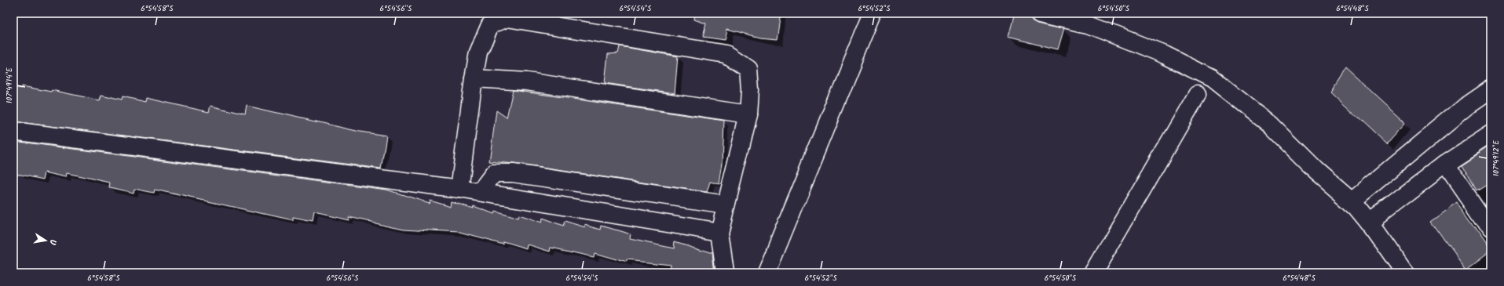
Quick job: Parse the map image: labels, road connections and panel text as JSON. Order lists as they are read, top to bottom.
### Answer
{
  "north": "right",
  "coordinates": [
    "6°54'58\"S",
    "6°54'56\"S",
    "6°54'54\"S",
    "6°54'52\"S",
    "6°54'50\"S",
    "6°54'48\"S",
    "107°49'14\"E",
    "107°49'12\"E"
  ]
}
